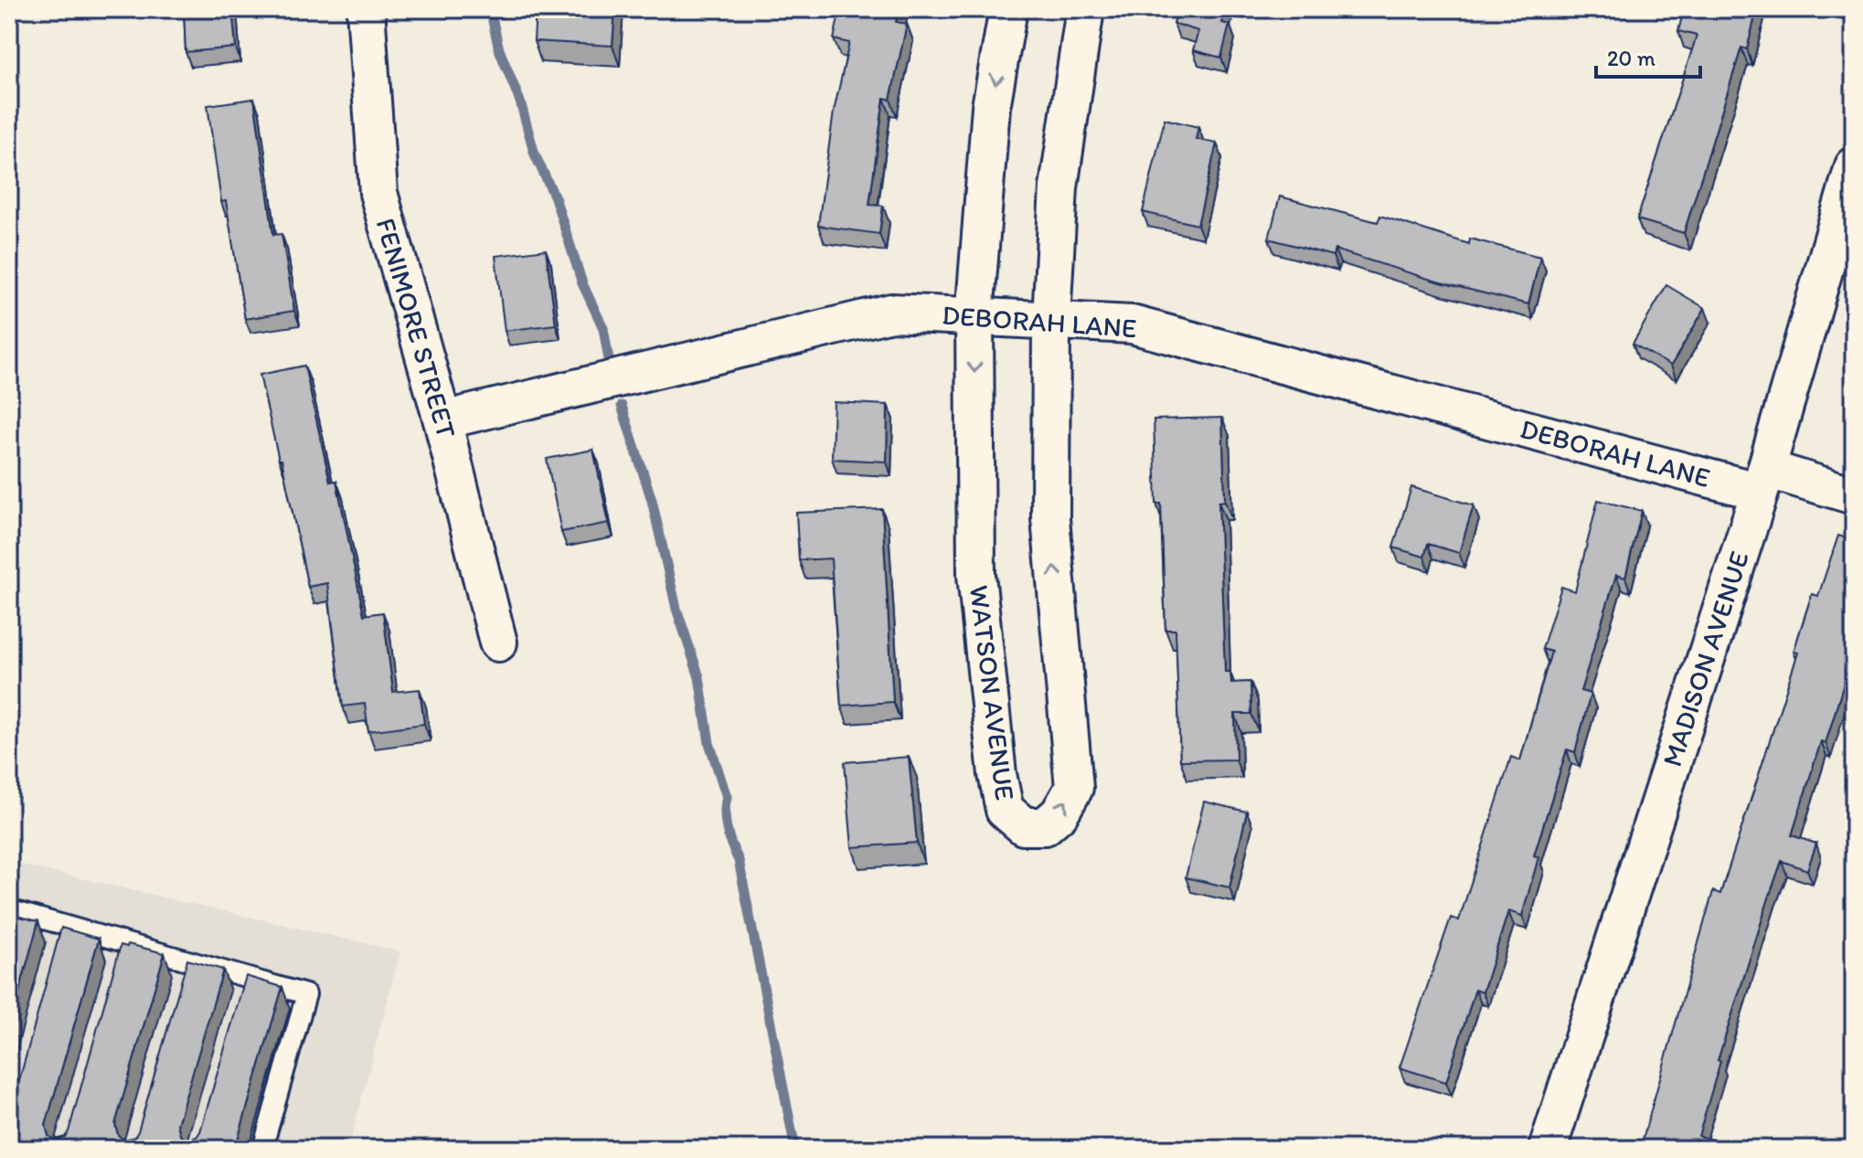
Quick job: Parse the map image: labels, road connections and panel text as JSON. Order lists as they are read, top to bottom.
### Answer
{
  "streets": {
    "street": [
      "DEBORAH LANE",
      "FENIMORE STREET",
      "MADISON AVENUE",
      "WATSON AVENUE"
    ]
  },
  "crossings": [
    ["DEBORAH LANE", "FENIMORE STREET"],
    ["DEBORAH LANE", "MADISON AVENUE"],
    ["DEBORAH LANE", "WATSON AVENUE"]
  ],
  "scale_bar": "20 m"
}
